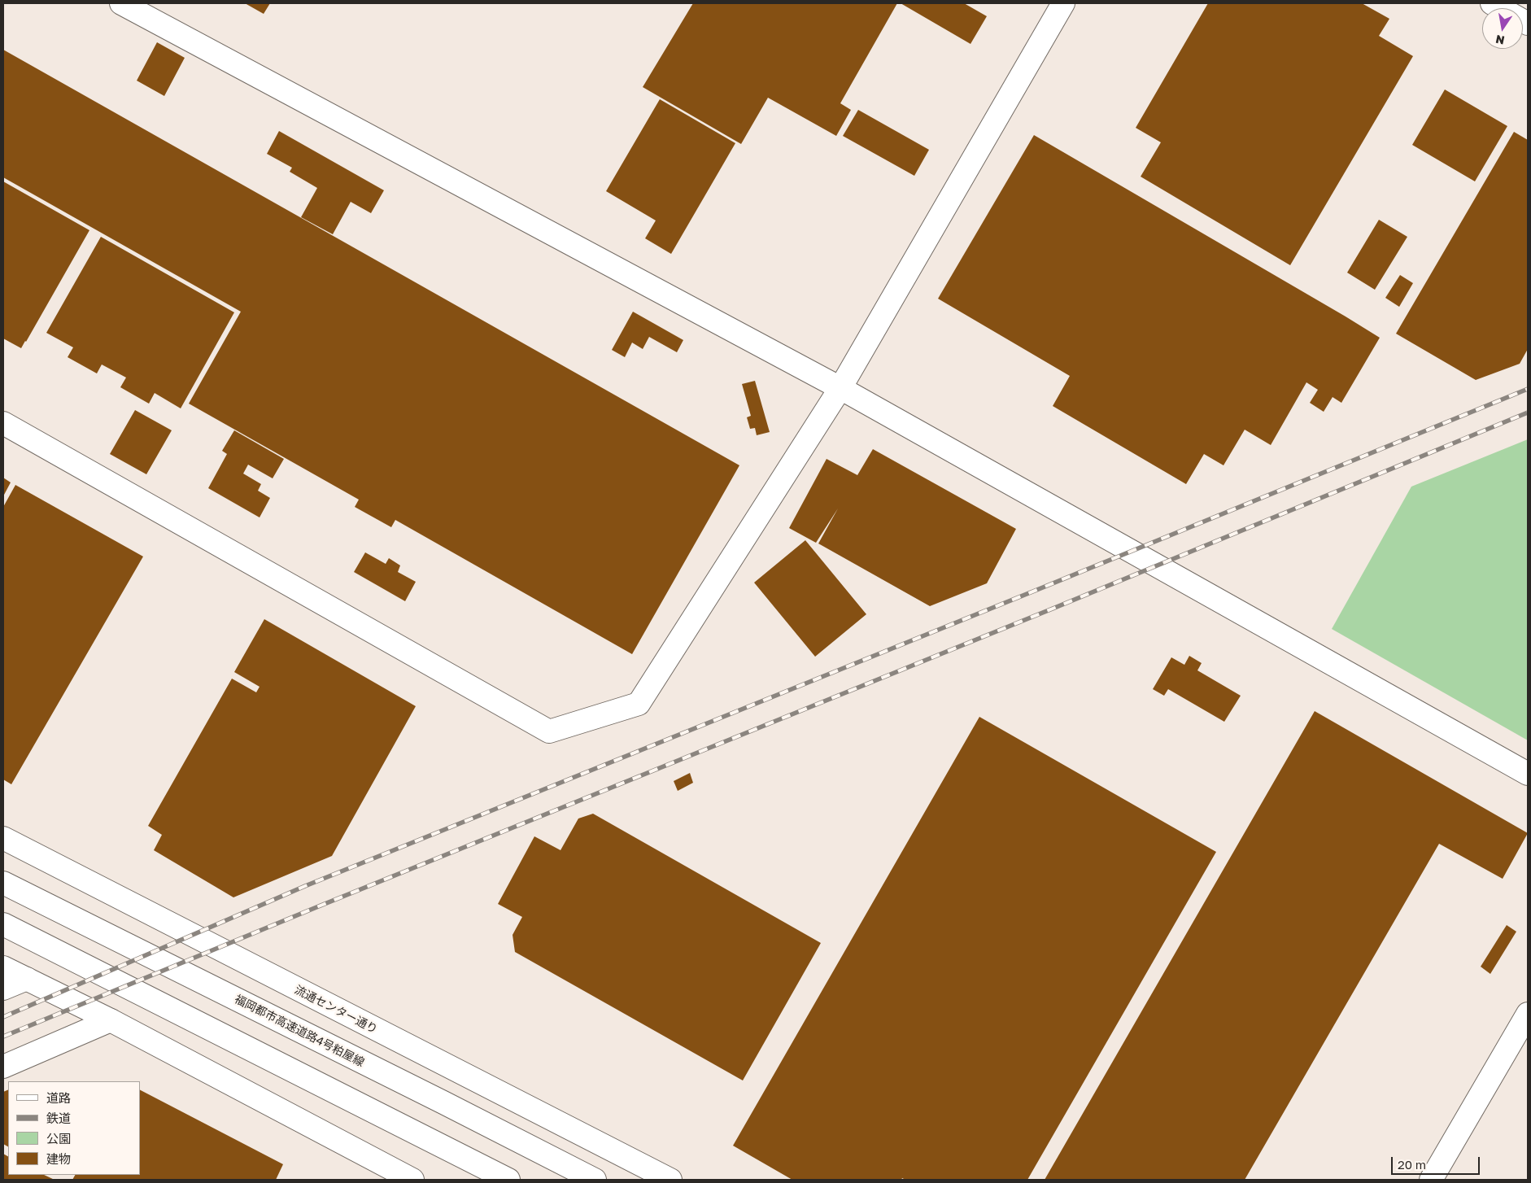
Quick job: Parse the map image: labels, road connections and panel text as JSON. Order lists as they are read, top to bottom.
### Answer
{
  "streets": {
    "main road": ["流通センター通り", "福岡都市高速道路4号粕屋線"]
  },
  "legend": [
    "道路",
    "鉄道",
    "公園",
    "建物"
  ],
  "scale_bar": "20 m",
  "north": "bottom"
}
